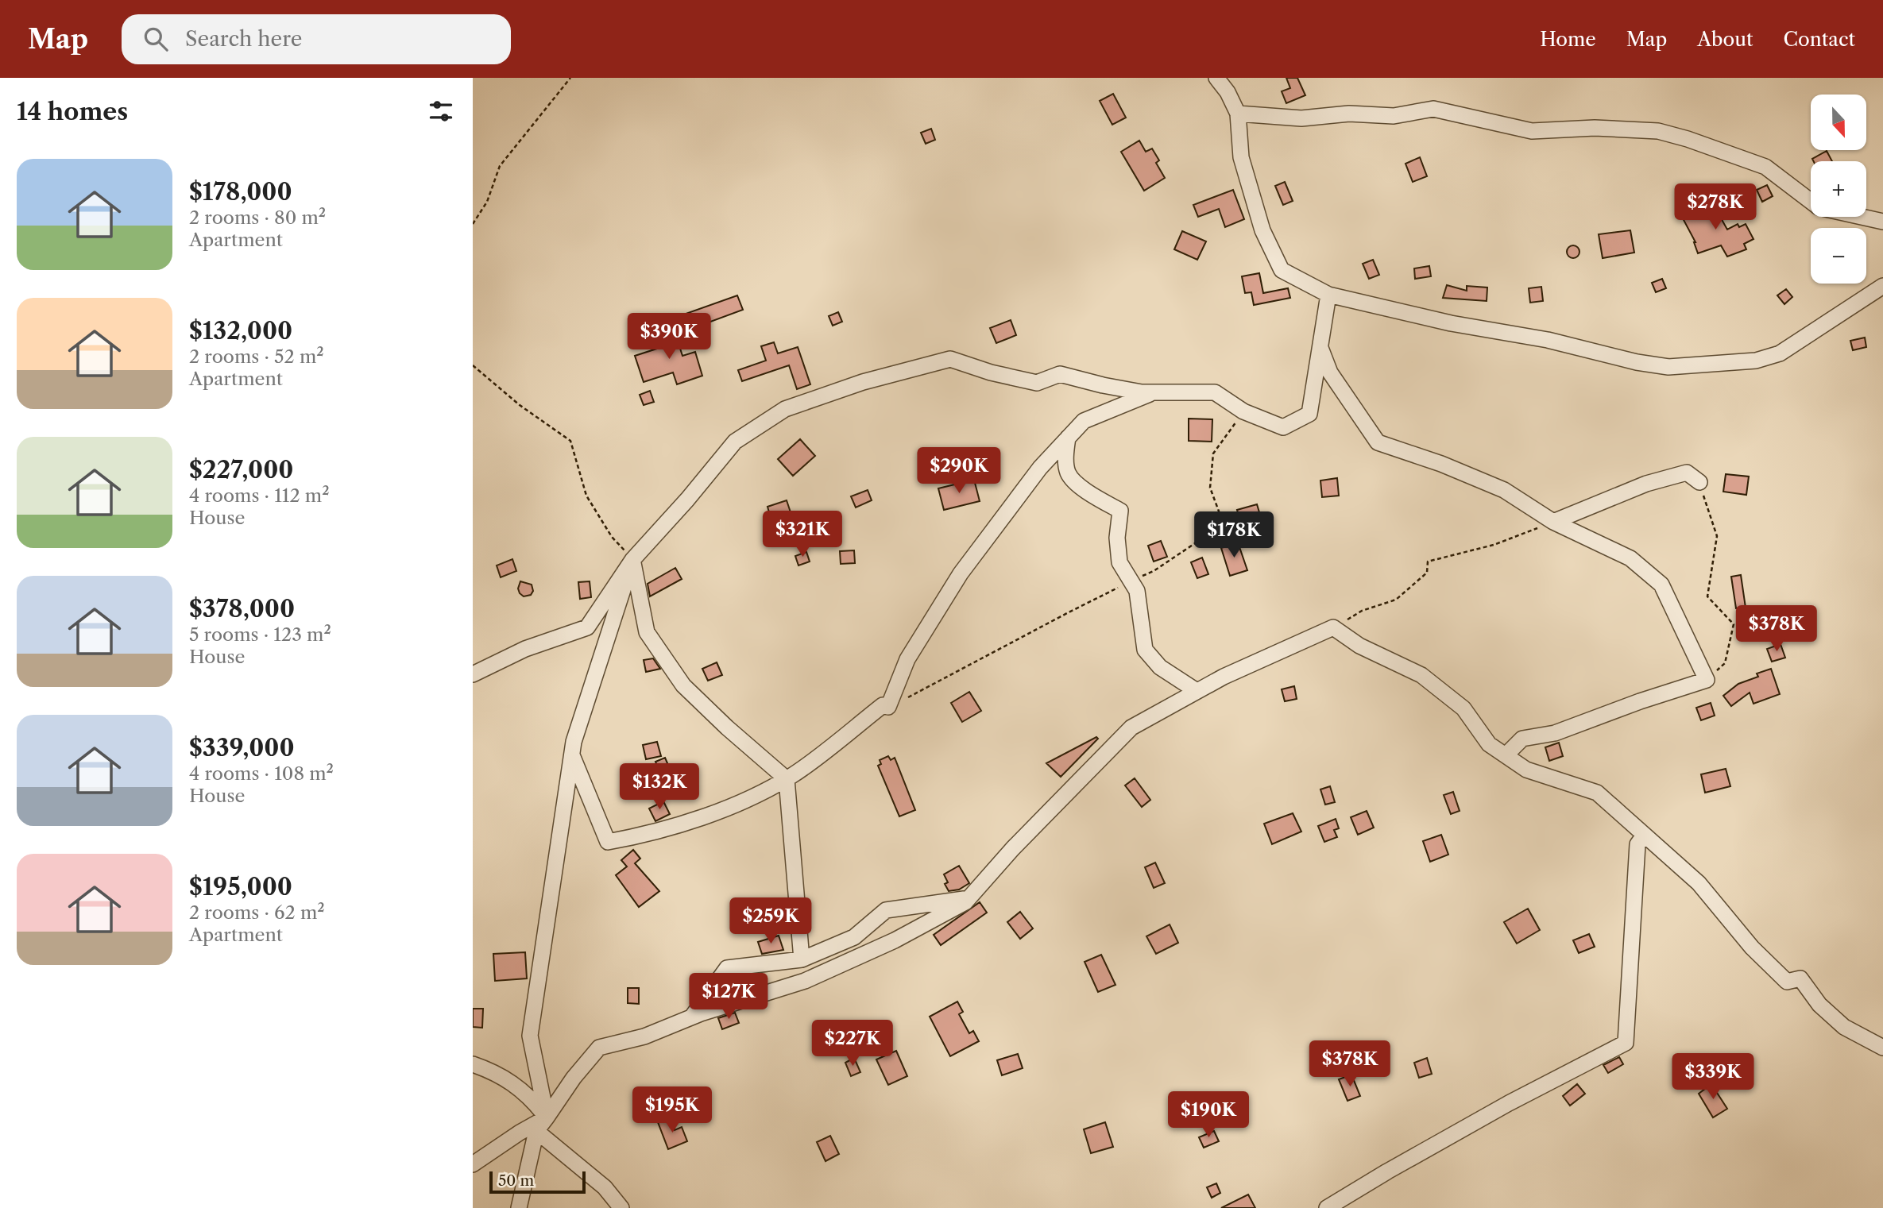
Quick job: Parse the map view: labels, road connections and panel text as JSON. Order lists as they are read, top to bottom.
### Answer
{
  "scale_bar": "50 m",
  "north": "bottom",
  "page": {
    "header": "Map",
    "search": "Search here",
    "nav": [
      "Home",
      "Map",
      "About",
      "Contact"
    ],
    "heading": "14 homes",
    "map_buttons": ["+", "−"],
    "list": [
      {
        "name": "$178,000",
        "note": "2 rooms · 80 m² · Apartment"
      },
      {
        "name": "$132,000",
        "note": "2 rooms · 52 m² · Apartment"
      },
      {
        "name": "$227,000",
        "note": "4 rooms · 112 m² · House"
      },
      {
        "name": "$378,000",
        "note": "5 rooms · 123 m² · House"
      },
      {
        "name": "$339,000",
        "note": "4 rooms · 108 m² · House"
      },
      {
        "name": "$195,000",
        "note": "2 rooms · 62 m² · Apartment"
      }
    ],
    "price": [
      "$278K",
      "$390K",
      "$290K",
      "$321K",
      "$178K",
      "$378K",
      "$132K",
      "$259K",
      "$127K",
      "$227K",
      "$378K",
      "$339K",
      "$195K",
      "$190K"
    ],
    "scale": "50 m"
  }
}
